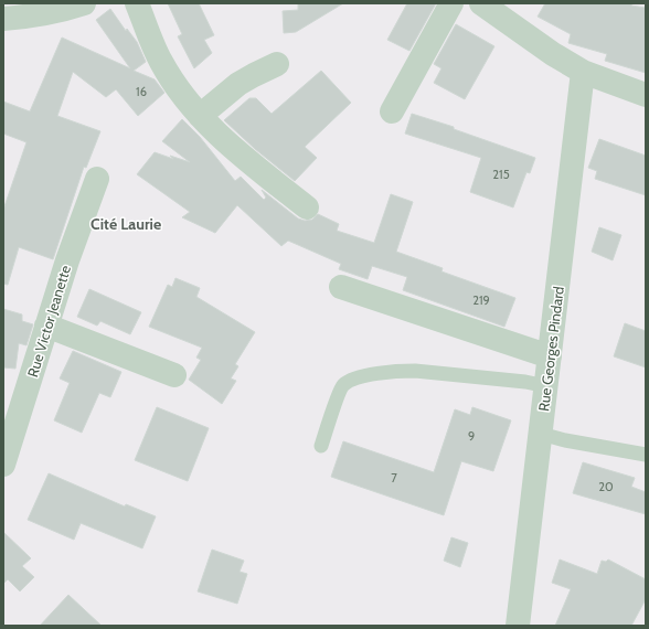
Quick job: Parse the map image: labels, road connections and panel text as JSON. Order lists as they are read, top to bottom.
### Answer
{
  "streets": {
    "street": ["Rue Victor Jeanette", "Rue Georges Pindard"]
  },
  "districts": ["Cité Laurie"],
  "house_numbers": [
    "16",
    "215",
    "219",
    "9",
    "7",
    "20"
  ]
}
